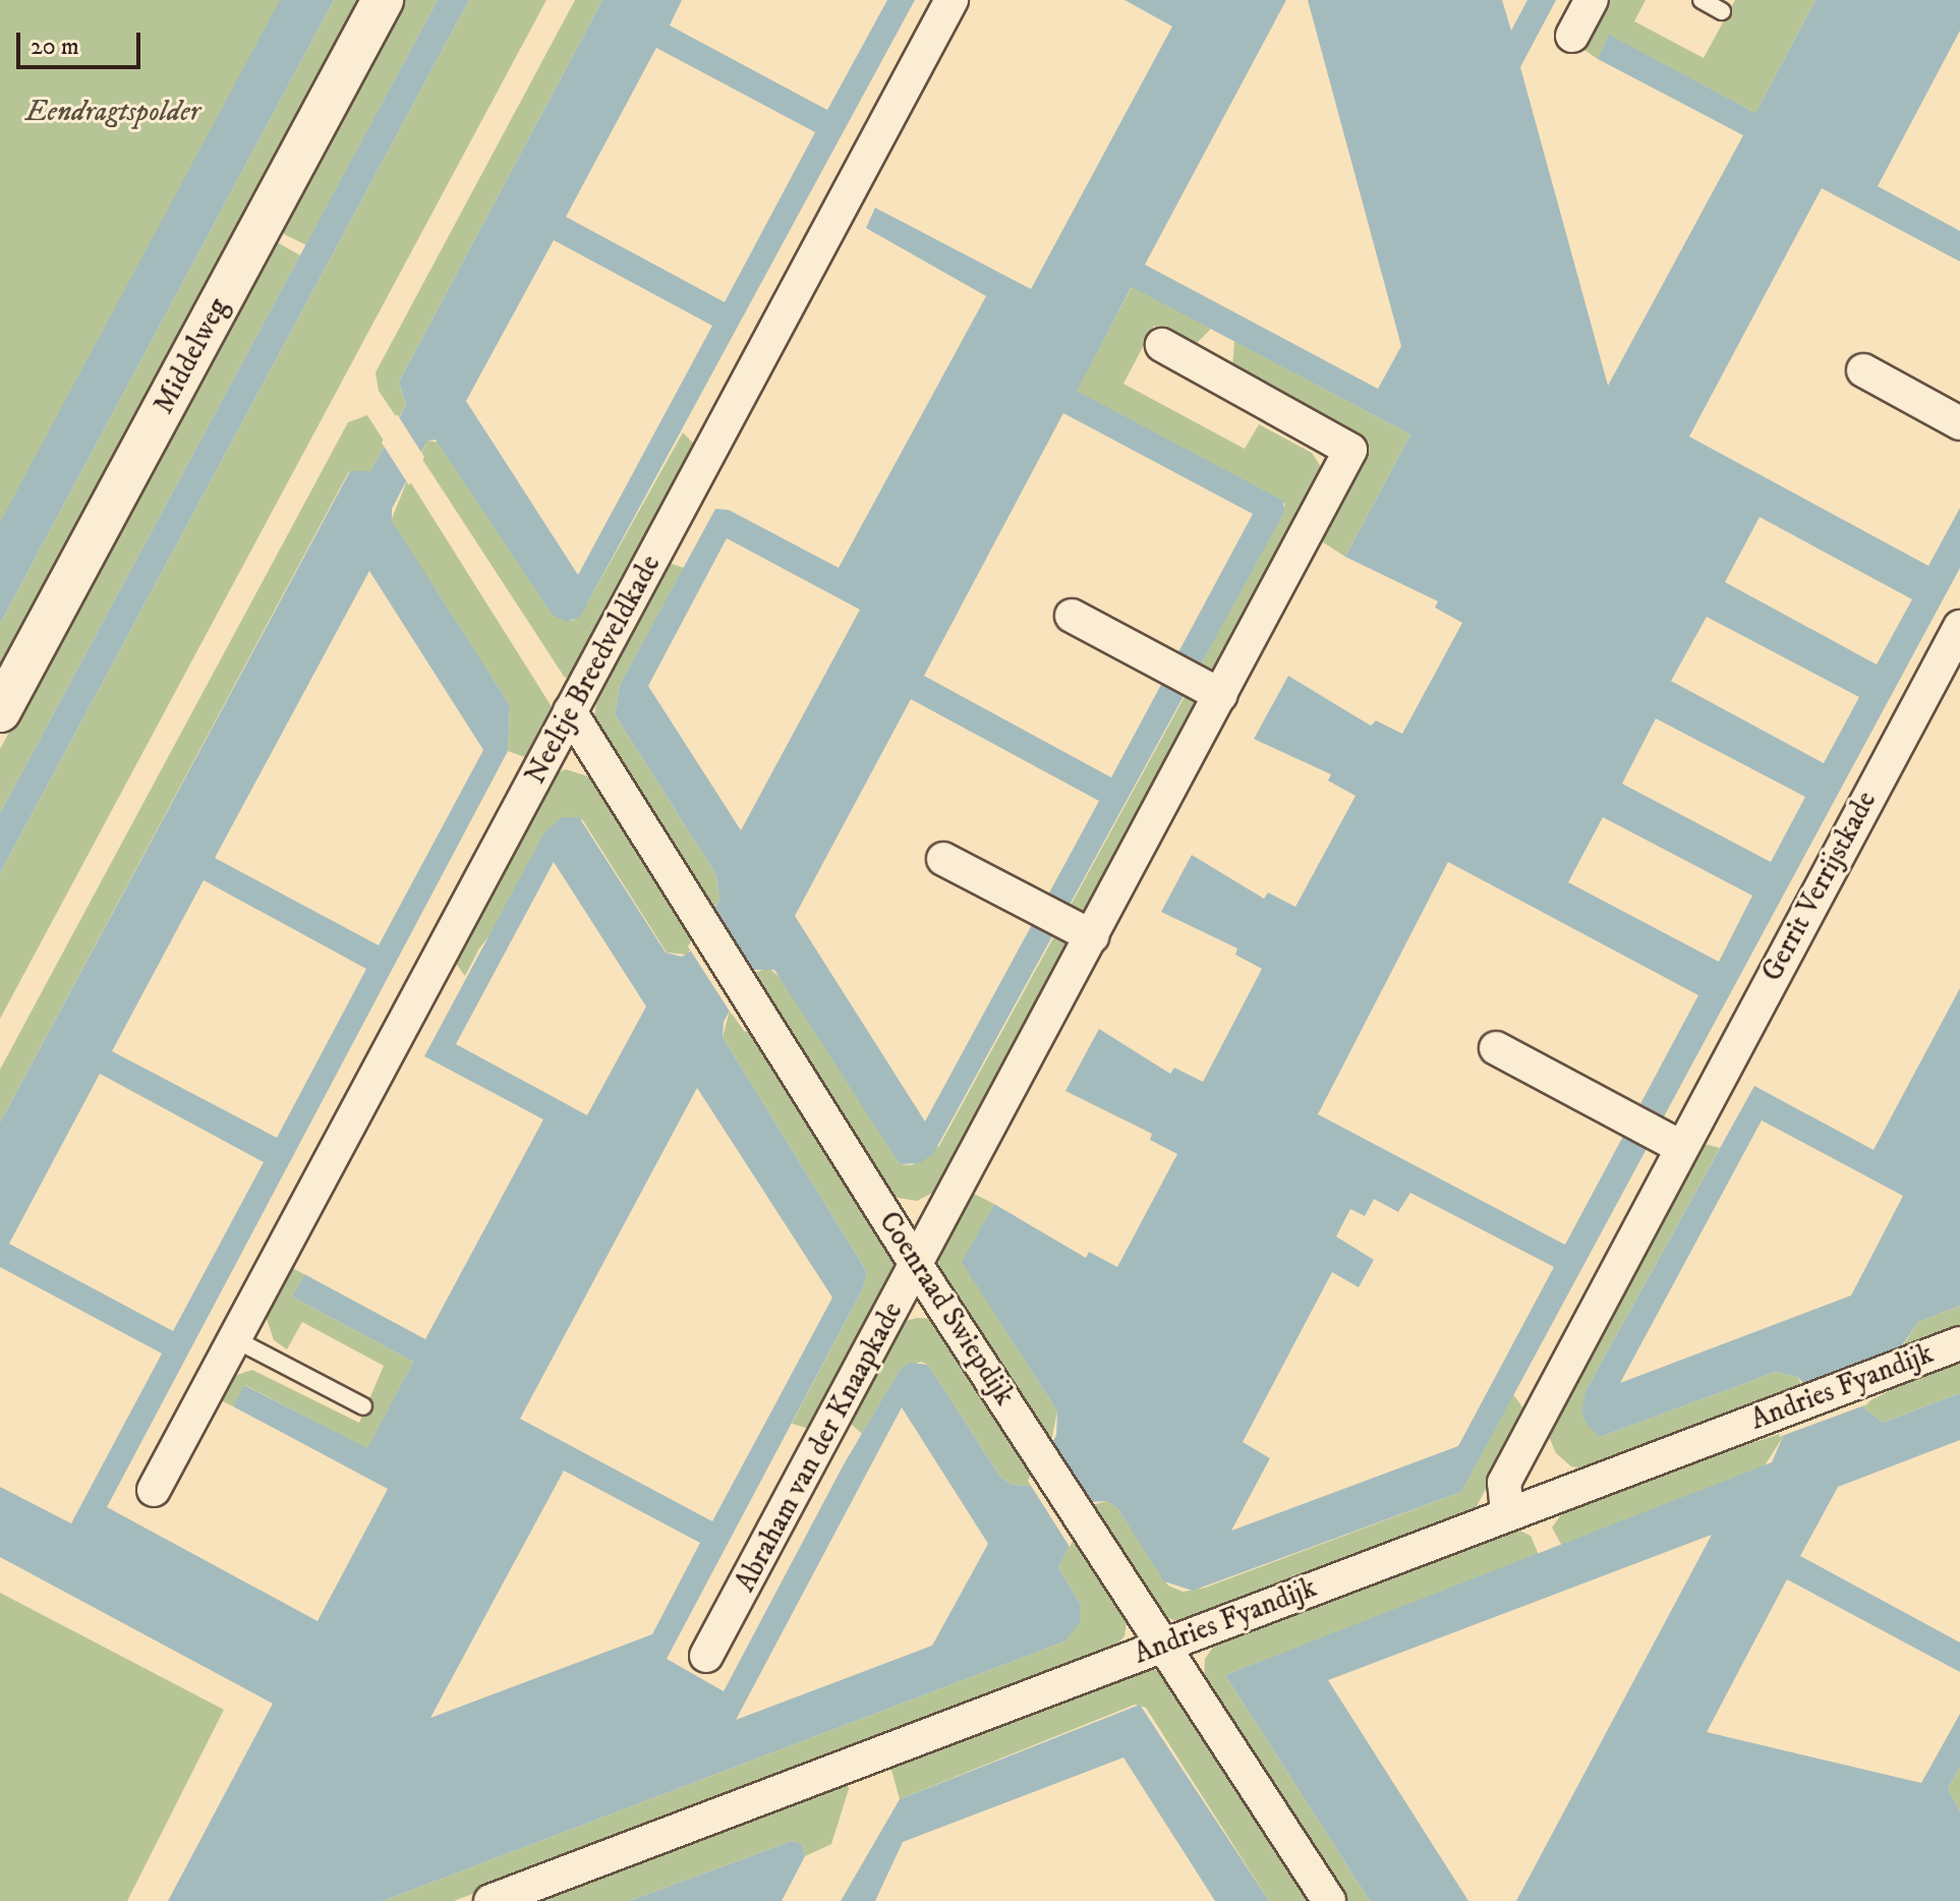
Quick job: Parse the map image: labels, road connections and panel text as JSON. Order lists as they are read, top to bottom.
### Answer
{
  "streets": {
    "street": [
      "Middelweg",
      "Neeltje Breedveldkade",
      "Gerrit Verrijstkade",
      "Coenraad Swiepdijk",
      "Andries Fyandijk",
      "Abraham van der Knaapkade"
    ]
  },
  "crossings": [
    ["Neeltje Breedveldkade", "Coenraad Swiepdijk"],
    ["Gerrit Verrijstkade", "Andries Fyandijk"],
    ["Coenraad Swiepdijk", "Andries Fyandijk"],
    ["Coenraad Swiepdijk", "Abraham van der Knaapkade"]
  ],
  "parks": ["Eendragtspolder"],
  "scale_bar": "20 m"
}
